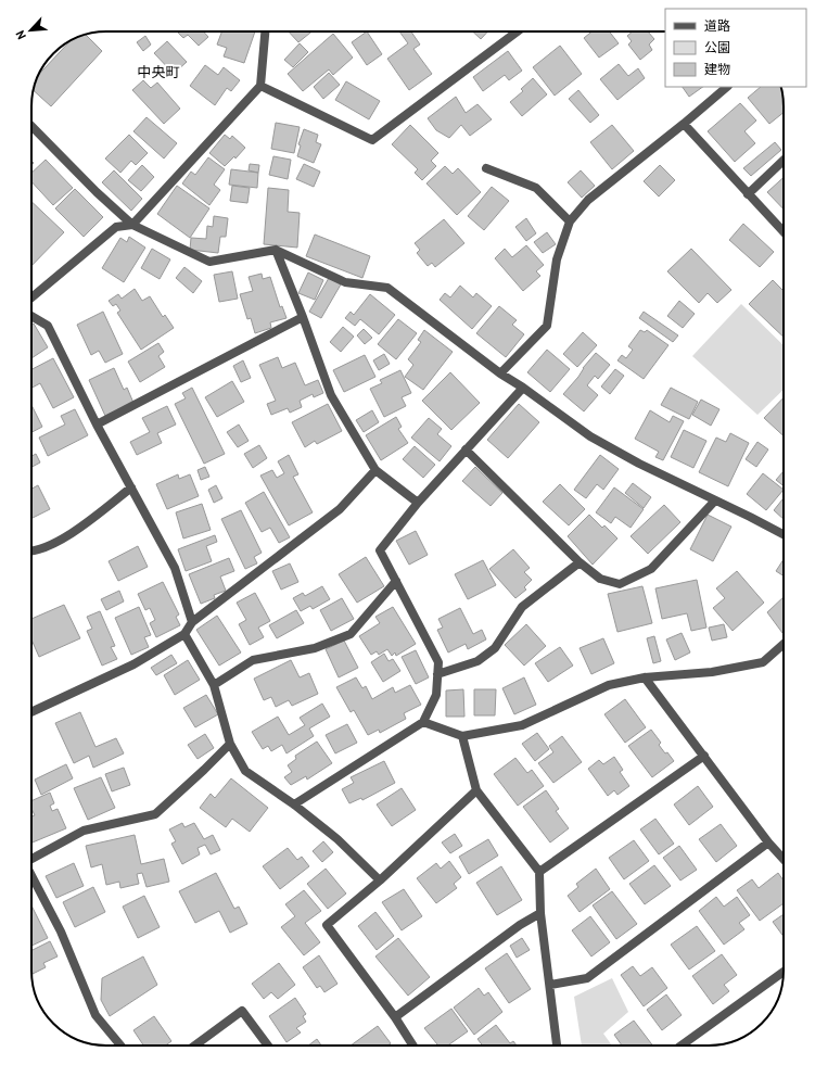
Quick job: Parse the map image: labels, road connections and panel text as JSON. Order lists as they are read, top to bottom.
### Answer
{
  "districts": ["中央町"],
  "legend": ["道路", "公園", "建物"],
  "north": "bottom left"
}
